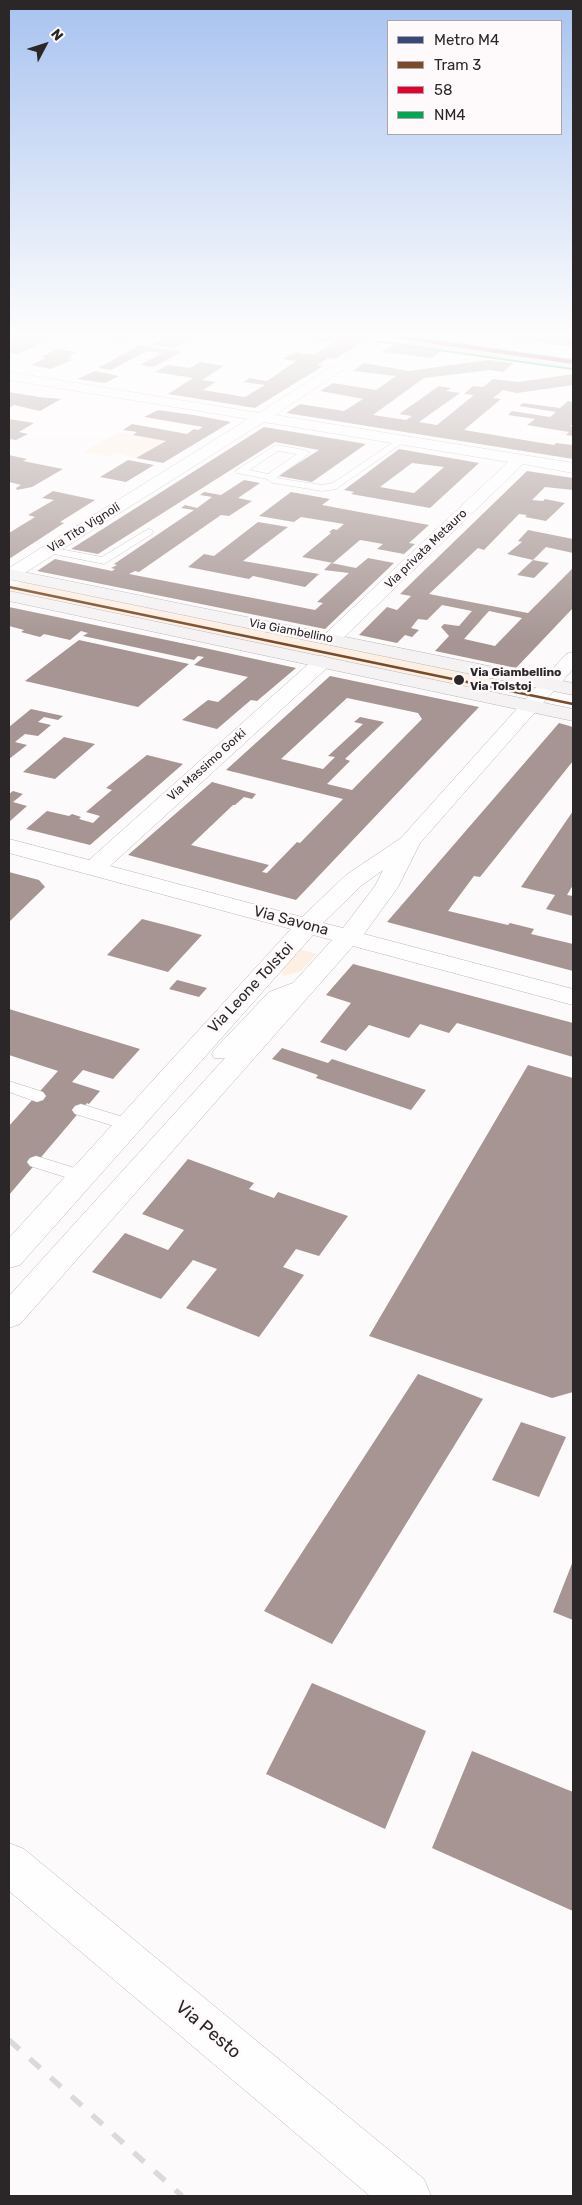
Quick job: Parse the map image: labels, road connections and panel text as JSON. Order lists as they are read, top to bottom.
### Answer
{
  "streets": {
    "street": [
      "Via Tito Vignoli",
      "Via privata Metauro",
      "Via Giambellino",
      "Via Massimo Gorki",
      "Via Savona",
      "Via Leone Tolstoi",
      "Via Pesto"
    ]
  },
  "crossings": [
    ["Via Tito Vignoli", "Via Giambellino"],
    ["Via privata Metauro", "Via Giambellino"],
    ["Via Giambellino", "Via Massimo Gorki"],
    ["Via Giambellino", "Via Leone Tolstoi"],
    ["Via Massimo Gorki", "Via Savona"],
    ["Via Savona", "Via Leone Tolstoi"]
  ],
  "places": ["Via Giambellino Via Tolstoj"],
  "lines": ["tram line 3"],
  "legend": [
    "Metro M4",
    "Tram 3",
    "58",
    "NM4"
  ],
  "north": "top right"
}
